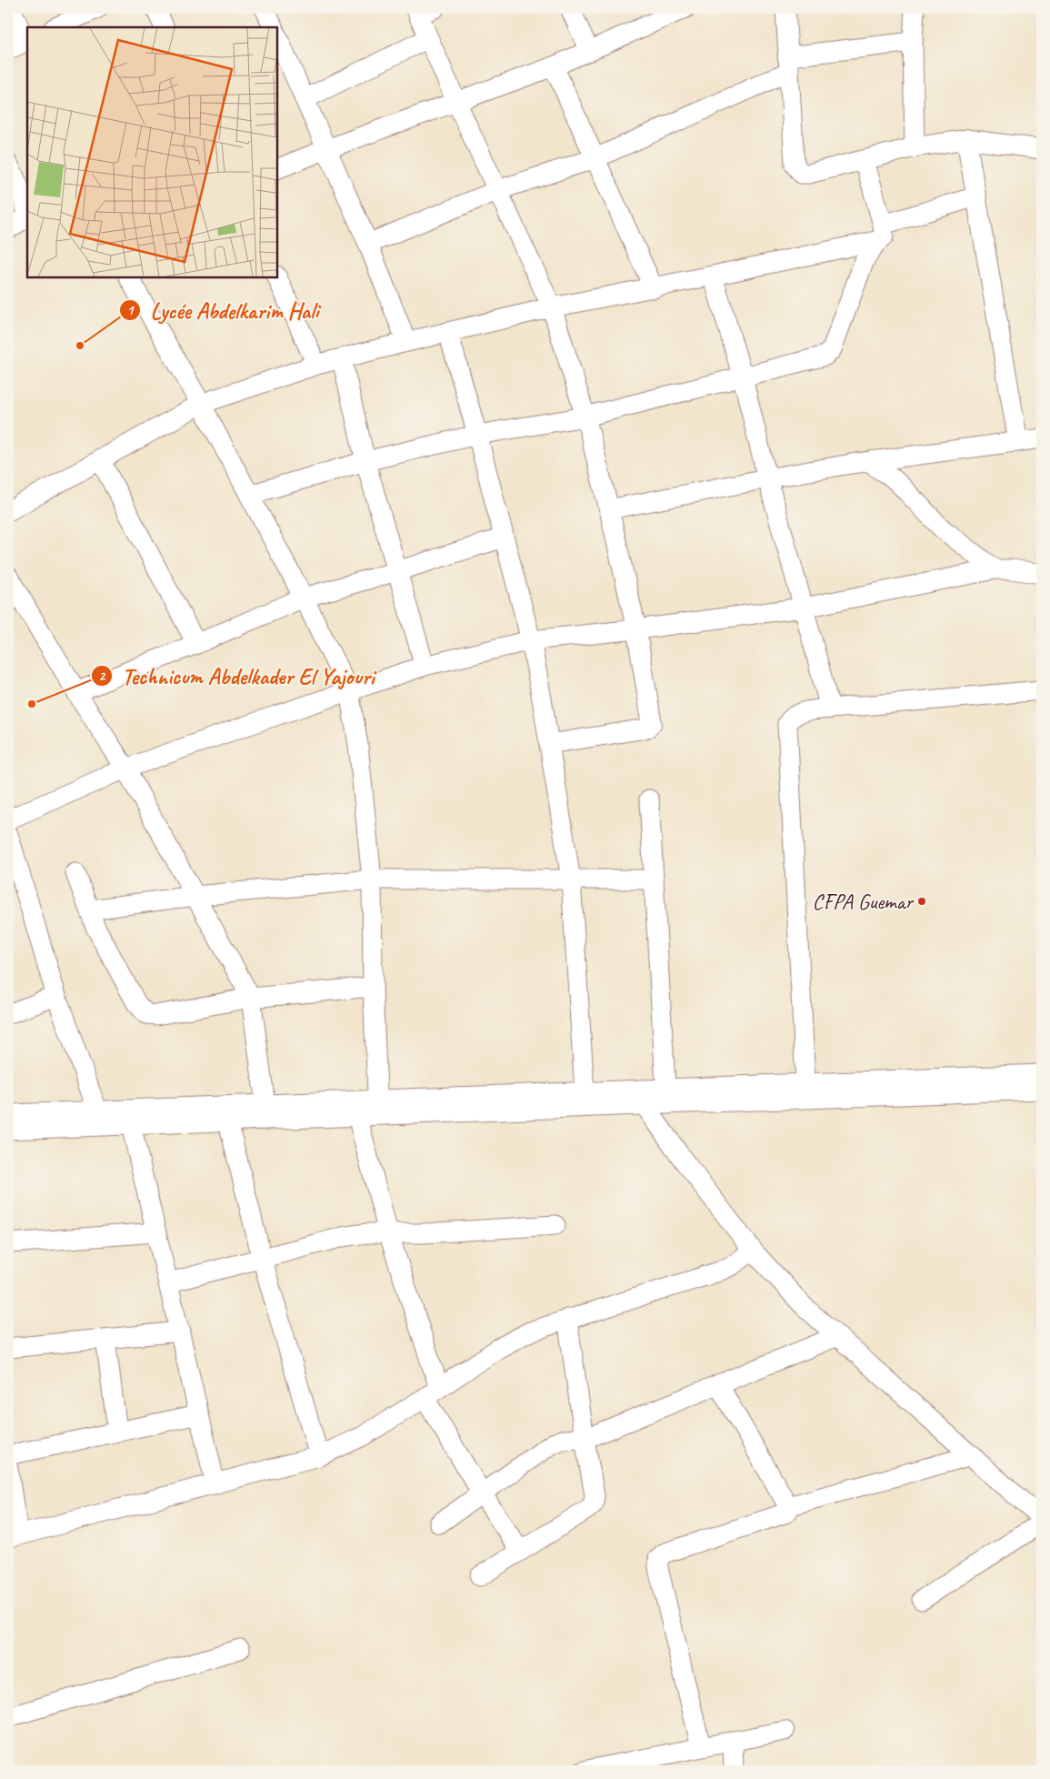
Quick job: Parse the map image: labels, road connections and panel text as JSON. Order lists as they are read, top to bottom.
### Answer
{
  "places": ["Lycée Abdelkarim Hali", "Technicum Abdelkader El Yajouri", "CFPA Guemar"]
}
